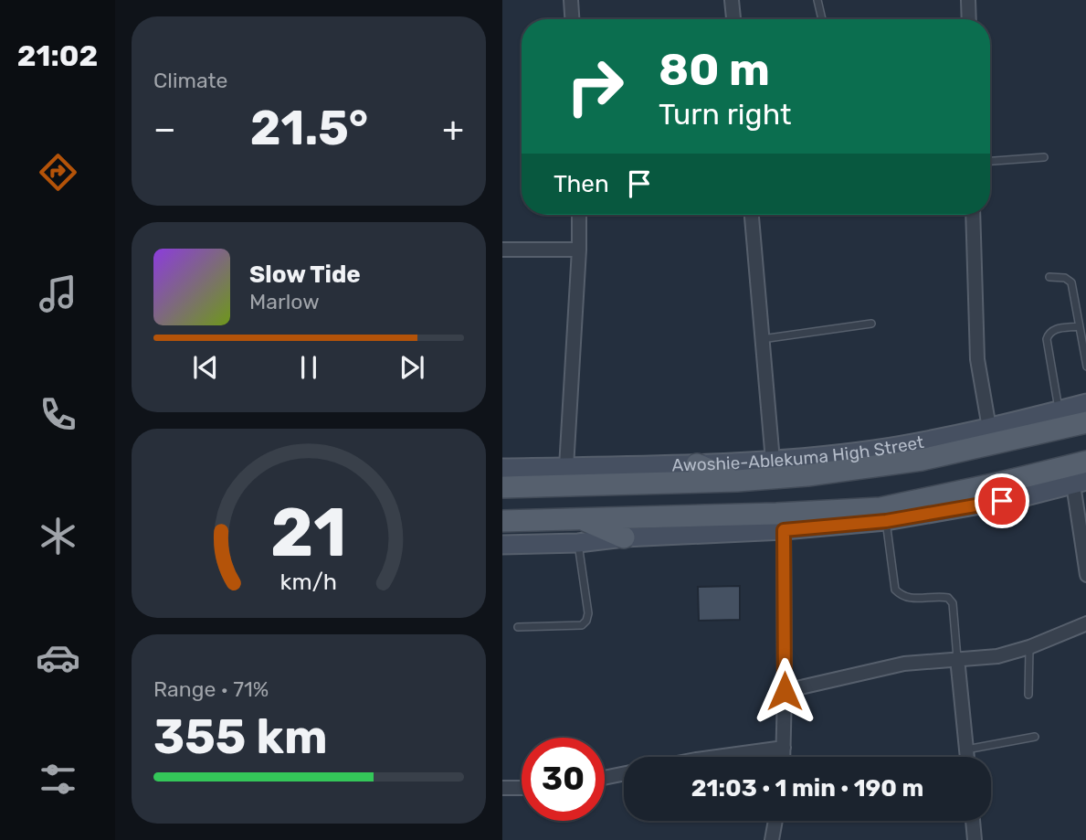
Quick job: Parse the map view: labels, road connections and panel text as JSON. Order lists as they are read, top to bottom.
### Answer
{
  "streets": {
    "main road": ["Awoshie-Ablekuma High Street"]
  },
  "page": {
    "tabs": "21:02",
    "tile": [
      "Climate",
      ["Range · 71%", "355 km"]
    ],
    "turn": ["80 m", "Turn right"],
    "heat": ["−", "21.5°", "+"],
    "then": "Then",
    "song": ["Slow Tide", "Marlow"],
    "limit": "30",
    "trip": "21:03 · 1 min · 190 m",
    "gauge": ["21", "km/h"]
  }
}
